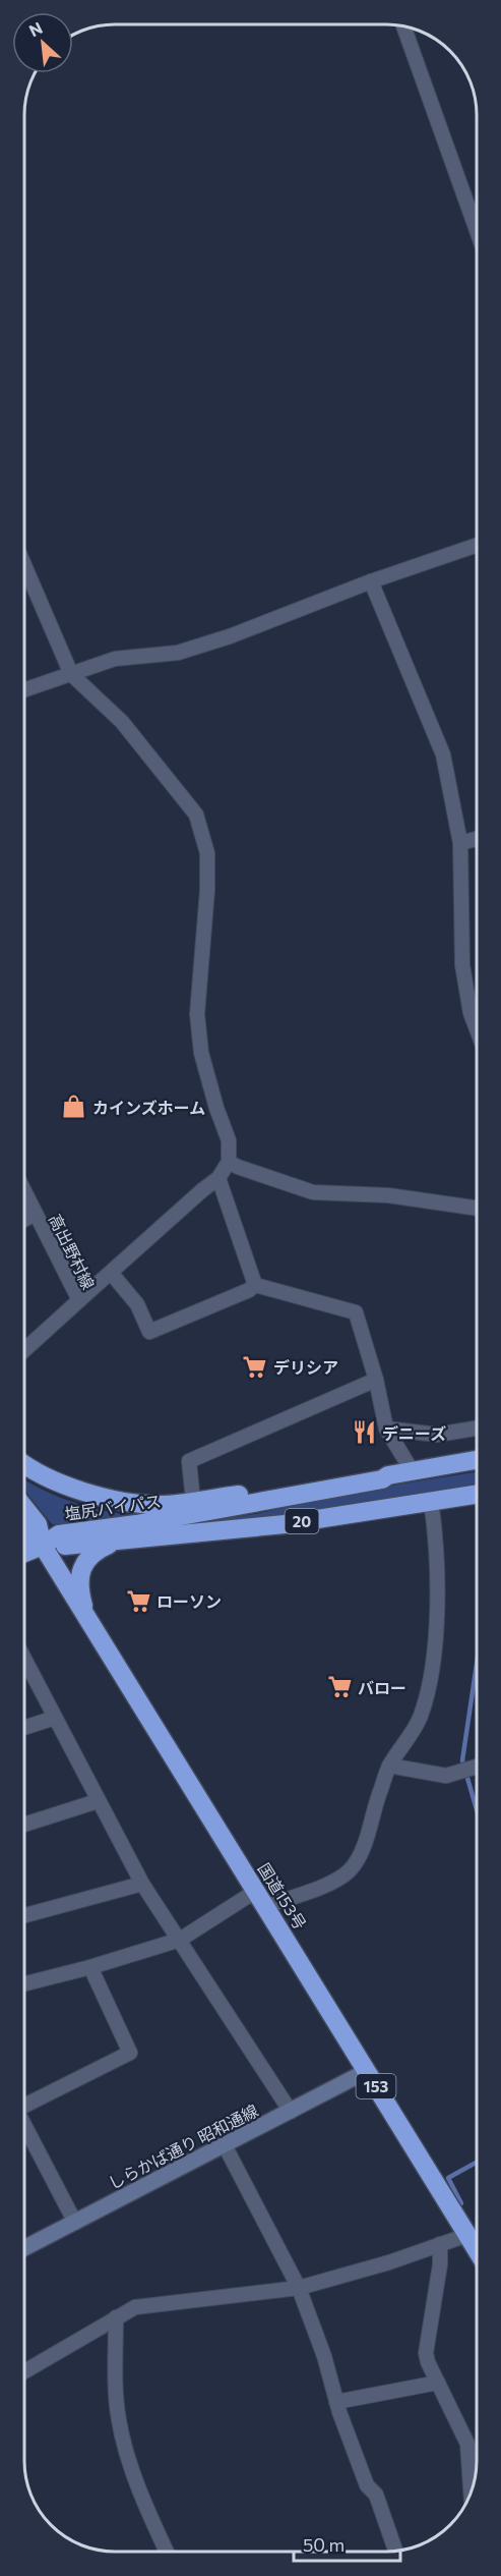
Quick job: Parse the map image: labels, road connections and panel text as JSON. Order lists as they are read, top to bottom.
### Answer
{
  "streets": {
    "highway": [
      "塩尻バイパス",
      "20",
      "国道153号",
      "153"
    ],
    "street": ["高出野村線", "しらかば通り 昭和通線"]
  },
  "crossings": [
    ["塩尻バイパス", "国道153号"],
    ["国道153号", "しらかば通り 昭和通線"]
  ],
  "places": {
    "shop": ["カインズホーム"],
    "supermarket": ["デリシア", "ローソン", "バロー"],
    "restaurant": ["デニーズ"]
  },
  "scale_bar": "50 m",
  "north": "top left"
}
